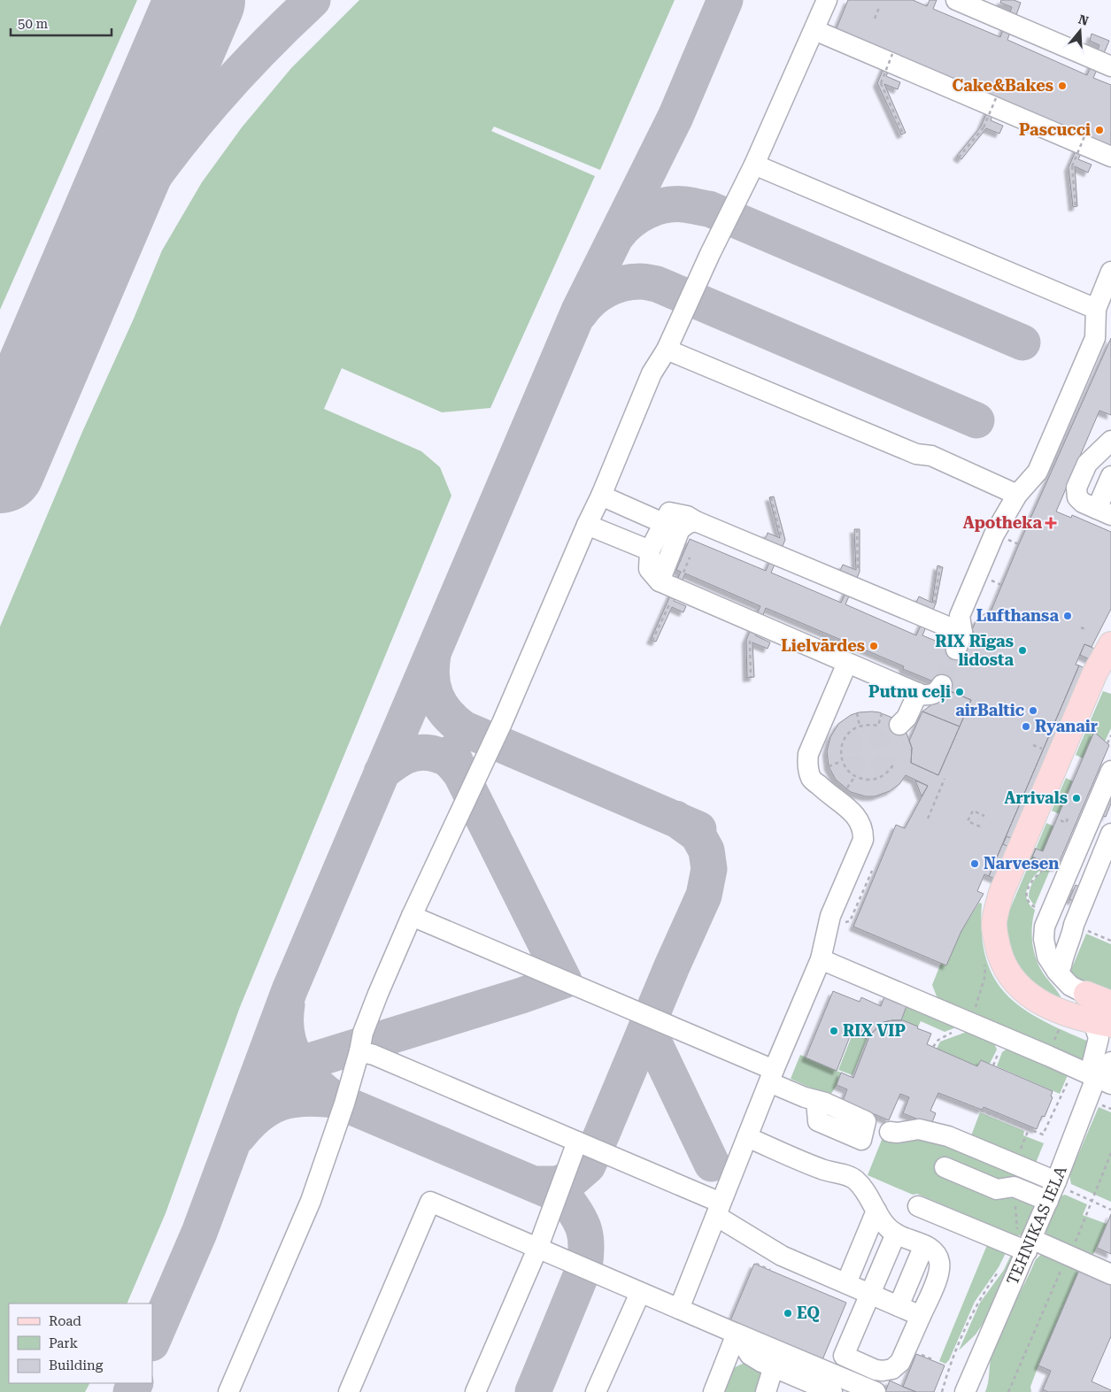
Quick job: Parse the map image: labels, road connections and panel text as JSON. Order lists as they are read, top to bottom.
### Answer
{
  "streets": {
    "lane": ["TEHNIKAS IELA"]
  },
  "places": {
    "other": [
      "Cake&Bakes",
      "Pascucci",
      "Lufthansa",
      "Lielvārdes",
      "RIX Rīgas lidosta",
      "Putnu ceļi",
      "airBaltic",
      "Ryanair",
      "Arrivals",
      "Narvesen",
      "RIX VIP",
      "EQ"
    ],
    "health": ["Apotheka"]
  },
  "legend": ["Road", "Park", "Building"],
  "scale_bar": "50 m",
  "north": "top"
}
